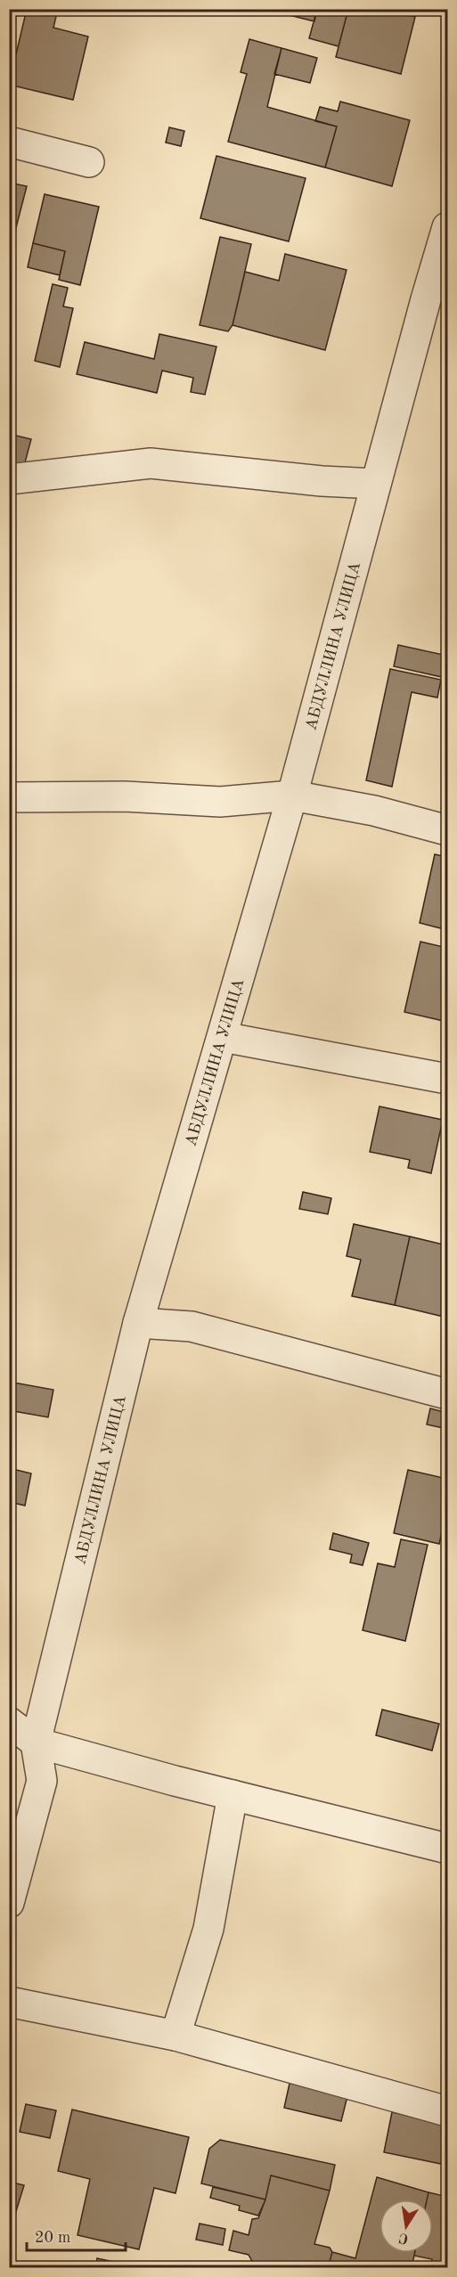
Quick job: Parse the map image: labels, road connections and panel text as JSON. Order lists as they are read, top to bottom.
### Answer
{
  "streets": {
    "street": ["АБДУЛЛИНА УЛИЦА"]
  },
  "scale_bar": "20 m",
  "north": "bottom"
}
